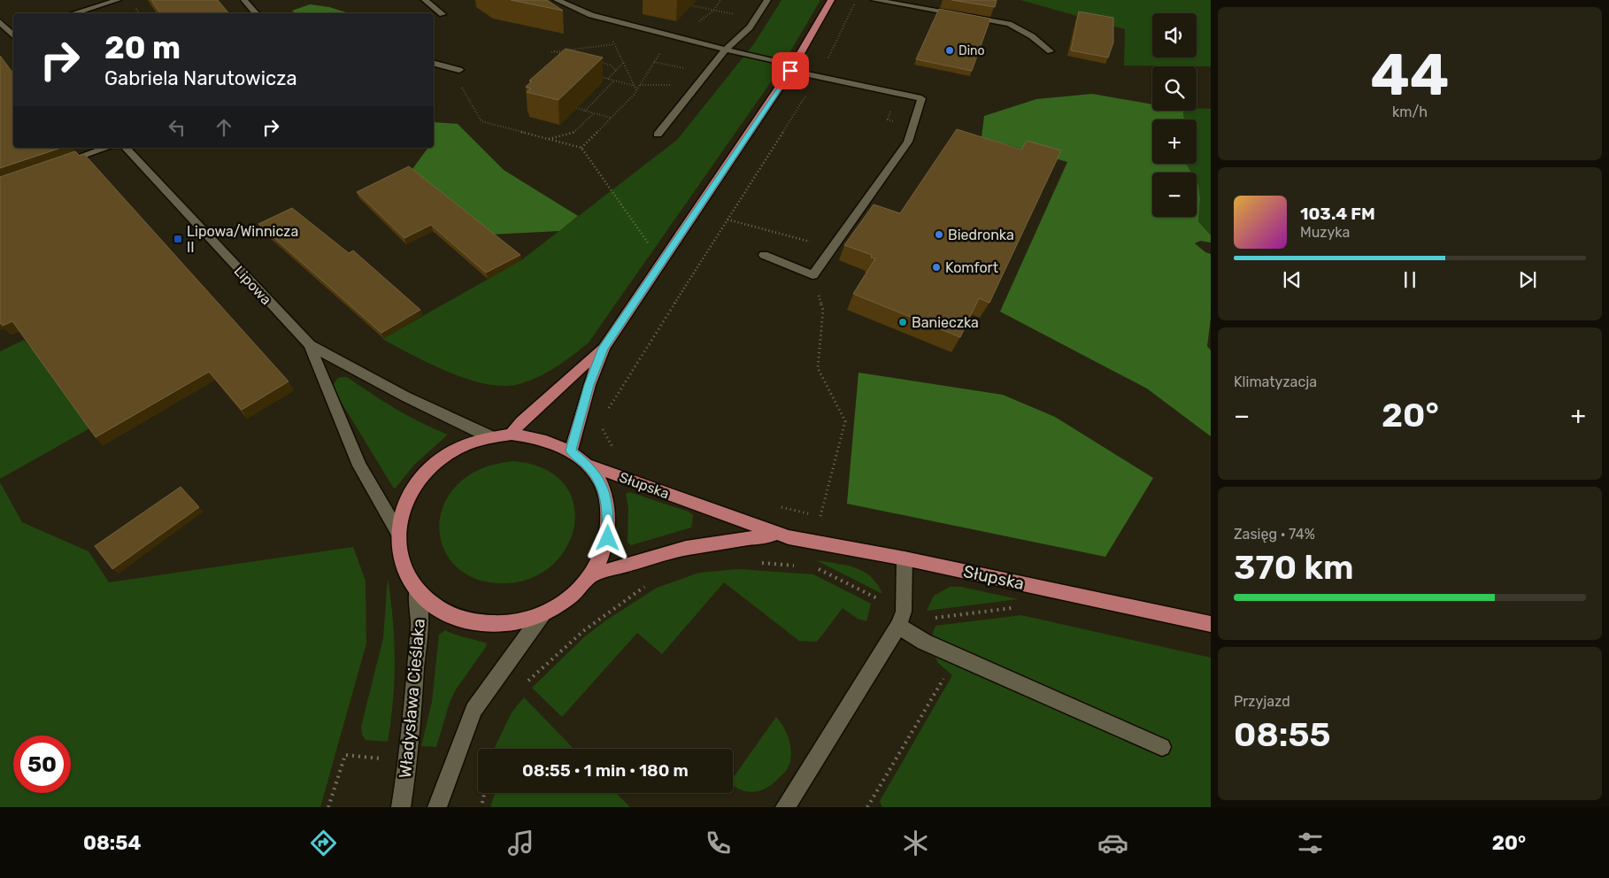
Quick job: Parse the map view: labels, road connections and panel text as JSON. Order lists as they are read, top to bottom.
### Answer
{
  "streets": {
    "main road": ["Słupska"],
    "street": ["Lipowa", "Władysława Cieślaka"]
  },
  "places": {
    "other": [
      "Dino",
      "Biedronka",
      "Komfort",
      "Banieczka"
    ],
    "transit": ["Lipowa/Winnicza II"]
  },
  "page": {
    "tile": [
      ["44", "km/h"],
      "Klimatyzacja",
      ["Zasięg · 74%", "370 km"],
      ["Przyjazd", "08:55"]
    ],
    "map_buttons": ["+", "−"],
    "turn": ["20 m", "Gabriela Narutowicza"],
    "song": ["103.4 FM", "Muzyka"],
    "heat": ["−", "20°", "+"],
    "limit": "50",
    "trip": "08:55 · 1 min · 180 m",
    "tabs": ["08:54", "20°"]
  }
}
